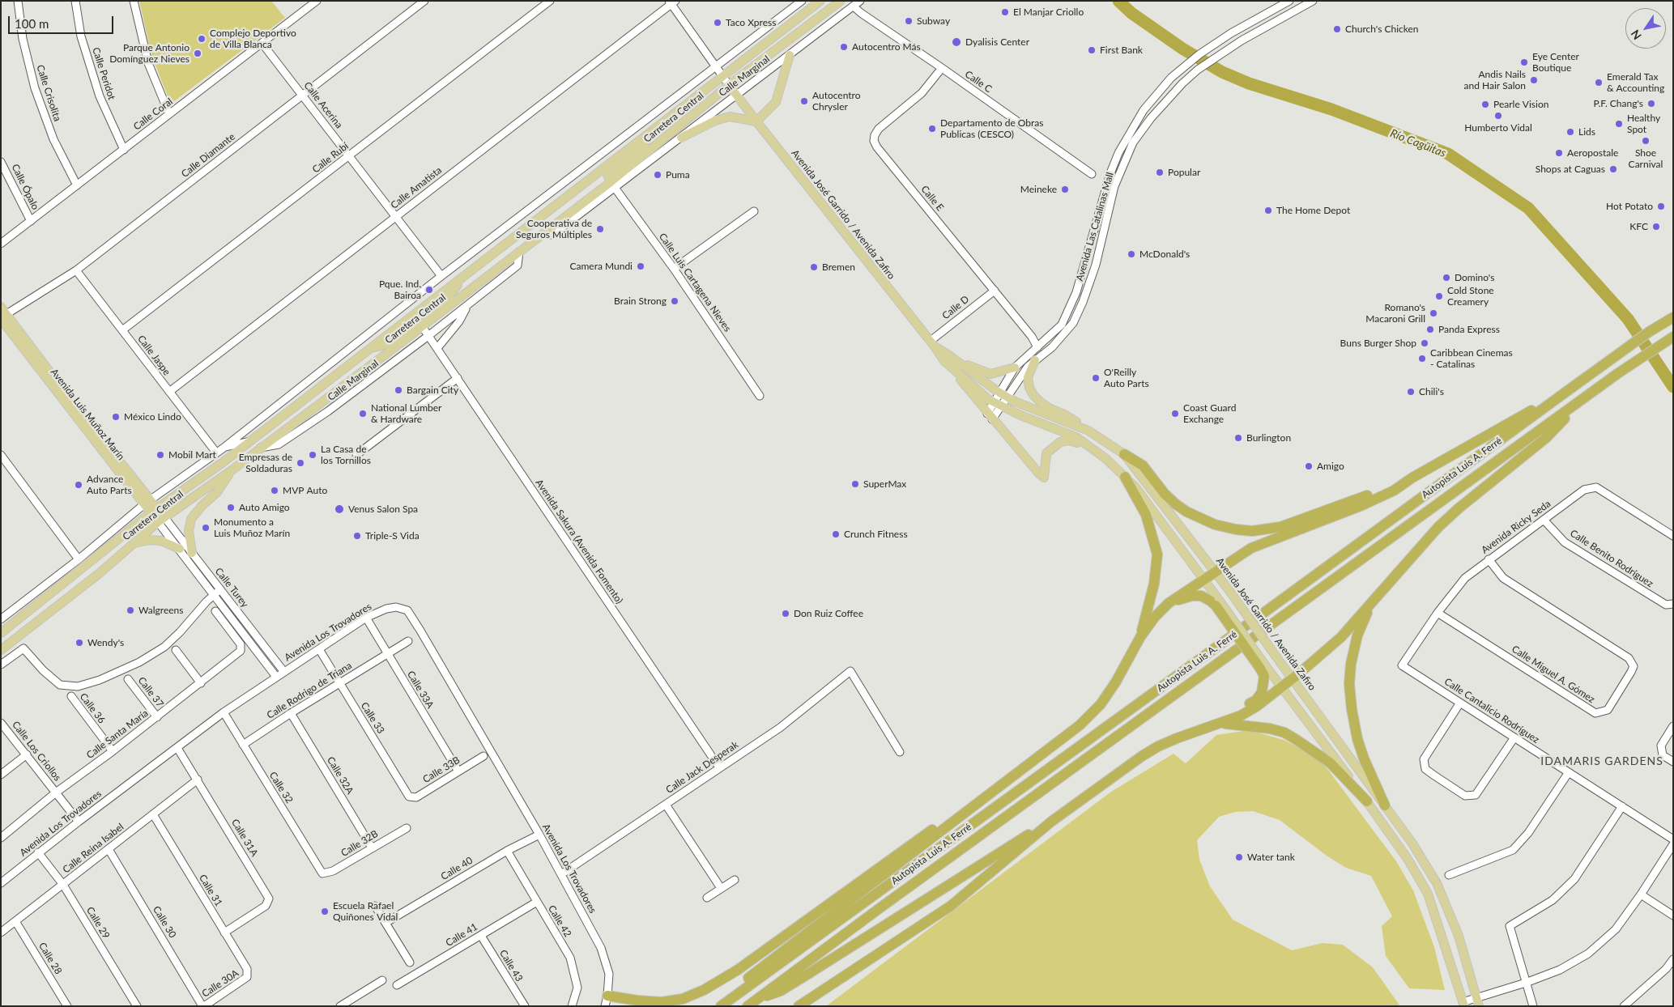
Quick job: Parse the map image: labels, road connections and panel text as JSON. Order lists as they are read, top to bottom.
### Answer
{
  "streets": {
    "highway": ["Autopista Luis A. Ferré"],
    "main road": ["Carretera Central", "Avenida José Garrido / Avenida Zafiro", "Avenida Luis Muñoz Marín"],
    "street": [
      "Calle Peridot",
      "Calle Marginal",
      "Calle C",
      "Calle Crisolita",
      "Calle Acerina",
      "Calle Coral",
      "Calle Diamante",
      "Calle Rubí",
      "Calle Ópalo",
      "Calle Amatista",
      "Calle E",
      "Avenida Las Catalinas Mall",
      "Calle Luis Cartagena Nieves",
      "Calle D",
      "Calle Jaspe",
      "Avenida Ricky Seda",
      "Avenida Sakura (Avenida Fomento)",
      "Calle Benito Rodríguez",
      "Calle Turey",
      "Avenida Los Trovadores",
      "Calle Miguel A. Gómez",
      "Calle 33A",
      "Calle Rodrigo de Triana",
      "Calle 37",
      "Calle 36",
      "Calle Cantalicio Rodríguez",
      "Calle 33",
      "Calle Santa María",
      "Calle Los Criollos",
      "Calle Jack Desperak",
      "Calle 33B",
      "Calle 32A",
      "Calle 32",
      "Calle 31A",
      "Calle 32B",
      "Calle Reina Isabel",
      "Calle 40",
      "Calle 31",
      "Calle 42",
      "Calle 30",
      "Calle 29",
      "Calle 41",
      "Calle 28",
      "Calle 43",
      "Calle 30A"
    ]
  },
  "crossings": [
    ["Calle Peridot", "Calle Coral"],
    ["Calle Marginal", "Calle C"],
    ["Calle Marginal", "Carretera Central"],
    ["Calle Marginal", "Avenida José Garrido / Avenida Zafiro"],
    ["Calle Marginal", "Calle Luis Cartagena Nieves"],
    ["Calle Marginal", "Avenida Sakura (Avenida Fomento)"],
    ["Calle C", "Calle E"],
    ["Calle Crisolita", "Calle Coral"],
    ["Calle Acerina", "Calle Coral"],
    ["Calle Acerina", "Calle Diamante"],
    ["Calle Acerina", "Calle Rubí"],
    ["Calle Acerina", "Calle Amatista"],
    ["Calle Coral", "Calle Ópalo"],
    ["Carretera Central", "Avenida José Garrido / Avenida Zafiro"],
    ["Carretera Central", "Calle Luis Cartagena Nieves"],
    ["Carretera Central", "Avenida Sakura (Avenida Fomento)"],
    ["Carretera Central", "Calle Turey"],
    ["Calle Diamante", "Calle Jaspe"],
    ["Calle Diamante", "Avenida Luis Muñoz Marín"],
    ["Calle Rubí", "Calle Jaspe"],
    ["Calle Amatista", "Calle Jaspe"],
    ["Calle E", "Avenida Las Catalinas Mall"],
    ["Calle E", "Calle D"],
    ["Avenida José Garrido / Avenida Zafiro", "Avenida Las Catalinas Mall"],
    ["Avenida José Garrido / Avenida Zafiro", "Calle D"],
    ["Avenida Ricky Seda", "Calle Benito Rodríguez"],
    ["Avenida Ricky Seda", "Calle Miguel A. Gómez"],
    ["Avenida Ricky Seda", "Calle Cantalicio Rodríguez"],
    ["Avenida Sakura (Avenida Fomento)", "Calle Jack Desperak"],
    ["Calle Turey", "Avenida Los Trovadores"],
    ["Avenida Los Trovadores", "Calle 33A"],
    ["Avenida Los Trovadores", "Calle 33"],
    ["Avenida Los Trovadores", "Calle Los Criollos"],
    ["Avenida Los Trovadores", "Calle Jack Desperak"],
    ["Avenida Los Trovadores", "Calle 32"],
    ["Avenida Los Trovadores", "Calle 40"],
    ["Avenida Los Trovadores", "Calle 29"],
    ["Calle 33A", "Calle Rodrigo de Triana"],
    ["Calle 33A", "Calle 33B"],
    ["Calle Rodrigo de Triana", "Calle 33"],
    ["Calle Rodrigo de Triana", "Calle 32A"],
    ["Calle Rodrigo de Triana", "Calle 32"],
    ["Calle 37", "Calle Santa María"],
    ["Calle 36", "Calle Santa María"],
    ["Calle 33", "Calle 33B"],
    ["Calle Santa María", "Calle Los Criollos"],
    ["Calle 32A", "Calle 32B"],
    ["Calle 32", "Calle 32B"],
    ["Calle 31A", "Calle Reina Isabel"],
    ["Calle 31A", "Calle 31"],
    ["Calle Reina Isabel", "Calle 31"],
    ["Calle Reina Isabel", "Calle 30"],
    ["Calle Reina Isabel", "Calle 29"],
    ["Calle Reina Isabel", "Calle 28"],
    ["Calle 40", "Calle 42"],
    ["Calle 31", "Calle 30A"],
    ["Calle 42", "Calle 41"],
    ["Calle 30", "Calle 30A"],
    ["Calle 41", "Calle 43"]
  ],
  "districts": ["IDAMARIS GARDENS"],
  "water": ["Río Cagüitas"],
  "places": [
    "El Manjar Criollo",
    "Subway",
    "Taco Xpress",
    "Church's Chicken",
    "Complejo Deportivo de Villa Blanca",
    "Dyalisis Center",
    "Autocentro Más",
    "First Bank",
    "Parque Antonio Domínguez Nieves",
    "Eye Center Boutique",
    "Andis Nails and Hair Salon",
    "Emerald Tax & Accounting",
    "Autocentro Chrysler",
    "P.F. Chang's",
    "Pearle Vision",
    "Humberto Vidal",
    "Healthy Spot",
    "Departamento de Obras Publicas (CESCO)",
    "Lids",
    "Shoe Carnival",
    "Aeropostale",
    "Shops at Caguas",
    "Popular",
    "Puma",
    "Meineke",
    "Hot Potato",
    "The Home Depot",
    "KFC",
    "Cooperativa de Seguros Múltiples",
    "McDonald's",
    "Camera Mundi",
    "Bremen",
    "Domino's",
    "Pque. Ind. Bairoa",
    "Cold Stone Creamery",
    "Brain Strong",
    "Romano's Macaroni Grill",
    "Panda Express",
    "Buns Burger Shop",
    "Caribbean Cinemas - Catalinas",
    "O'Reilly Auto Parts",
    "Bargain City",
    "Chili's",
    "National Lumber & Hardware",
    "Coast Guard Exchange",
    "México Lindo",
    "Burlington",
    "Mobil Mart",
    "La Casa de los Tornillos",
    "Empresas de Soldaduras",
    "Amigo",
    "SuperMax",
    "Advance Auto Parts",
    "MVP Auto",
    "Auto Amigo",
    "Venus Salon Spa",
    "Monumento a Luis Muñoz Marín",
    "Crunch Fitness",
    "Triple-S Vida",
    "Walgreens",
    "Don Ruiz Coffee",
    "Wendy's",
    "Water tank",
    "Escuela Rafael Quiñones Vidal"
  ],
  "scale_bar": "100 m",
  "north": "bottom left"
}
